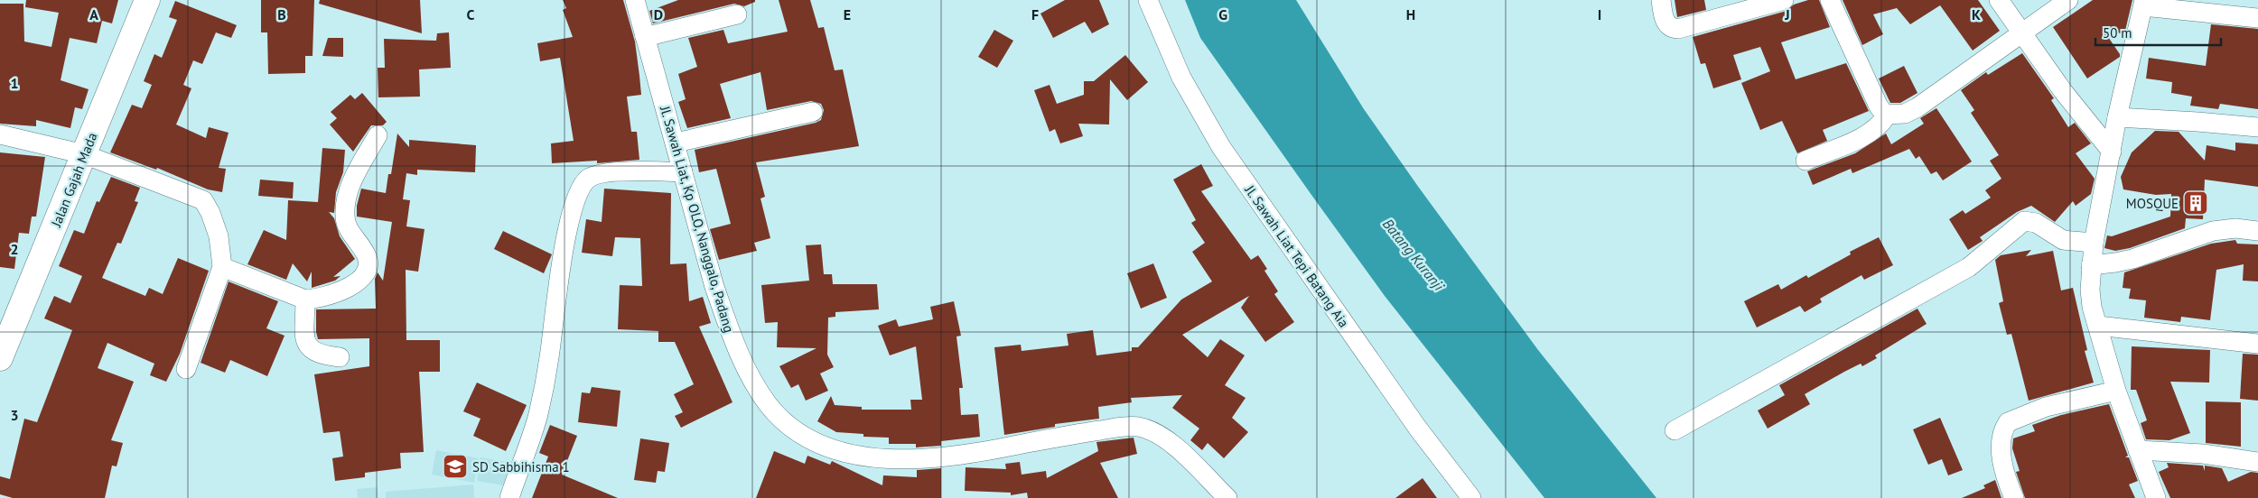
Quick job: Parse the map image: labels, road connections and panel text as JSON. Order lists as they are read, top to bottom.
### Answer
{
  "streets": {
    "main road": ["Jalan Gajah Mada"],
    "street": ["Jl. Sawah Liat, Kp OLO, Nanggalo, Padang", "Jl. Sawah Liat Tepi Batang Aia"]
  },
  "water": ["Batang Kuranji"],
  "places": {
    "building": ["MOSQUE"],
    "school or university": ["SD Sabbihisma 1"]
  },
  "scale_bar": "50 m",
  "grid": {
    "columns": [
      "A",
      "B",
      "C",
      "D",
      "E",
      "F",
      "G",
      "H",
      "I",
      "J",
      "K"
    ],
    "rows": ["1", "2", "3"]
  }
}
